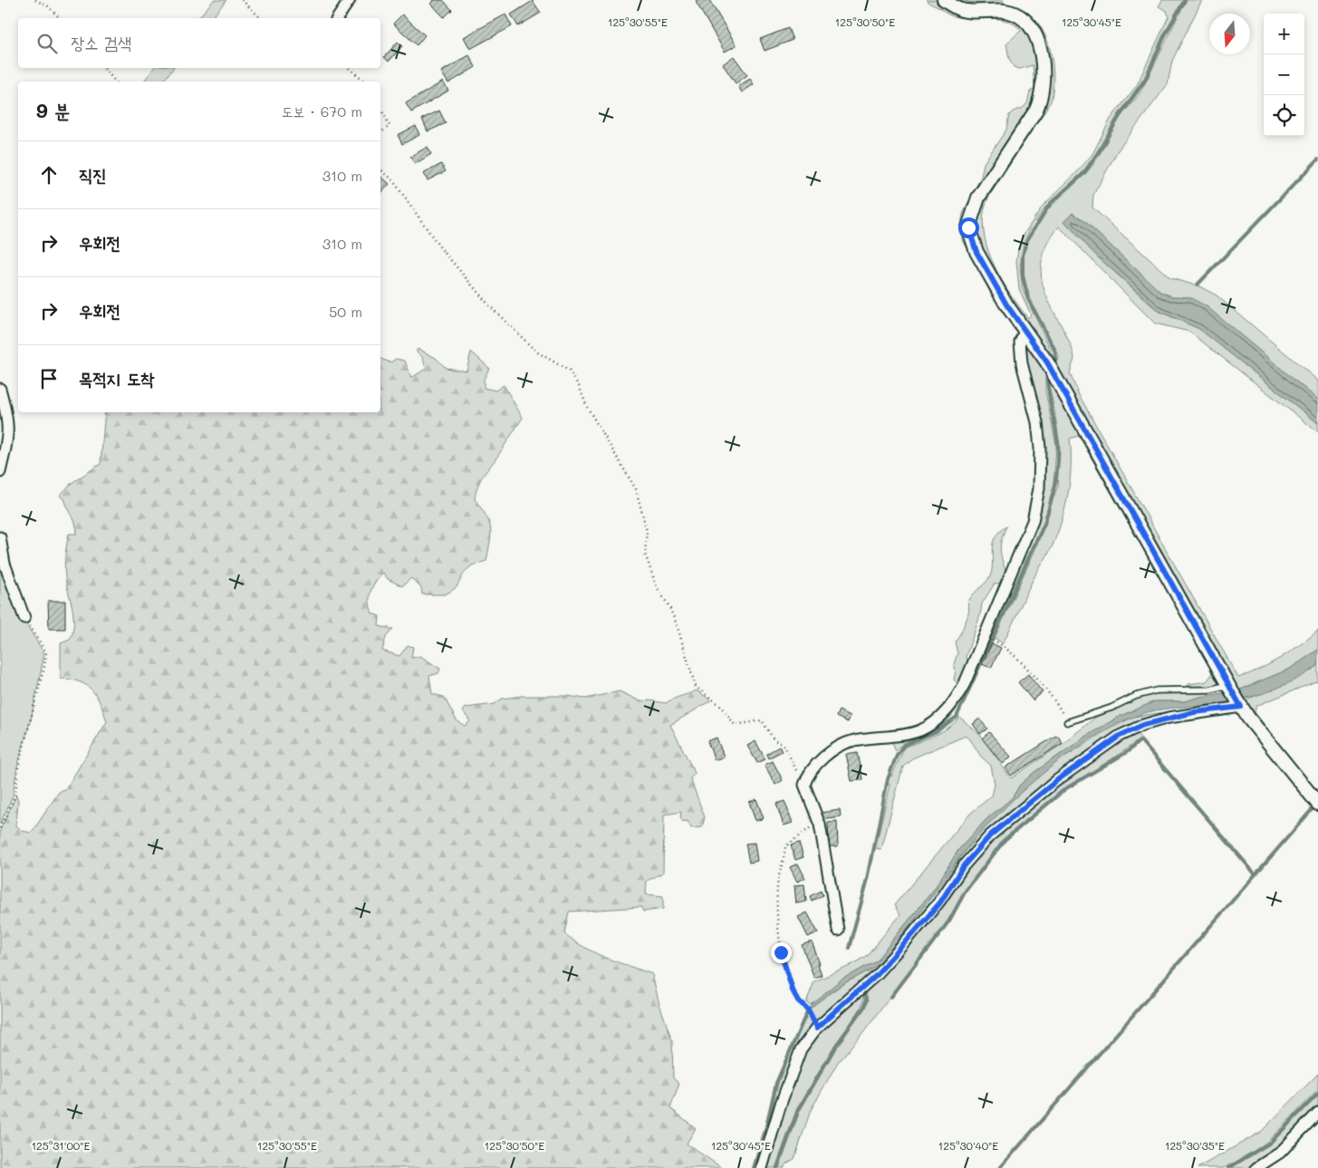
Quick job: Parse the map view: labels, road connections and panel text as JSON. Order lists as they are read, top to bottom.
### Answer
{
  "north": "bottom",
  "page": {
    "map_buttons": ["+", "−"],
    "search": "장소 검색",
    "heading": ["9 분", "도보 · 670 m"],
    "list": [
      ["직진", "310 m"],
      ["우회전", "310 m"],
      ["우회전", "50 m"],
      "목적지 도착"
    ]
  },
  "coordinates": [
    "125°30'55\"E",
    "125°30'50\"E",
    "125°30'45\"E",
    "125°31'00\"E",
    "125°30'40\"E",
    "125°30'35\"E"
  ]
}
